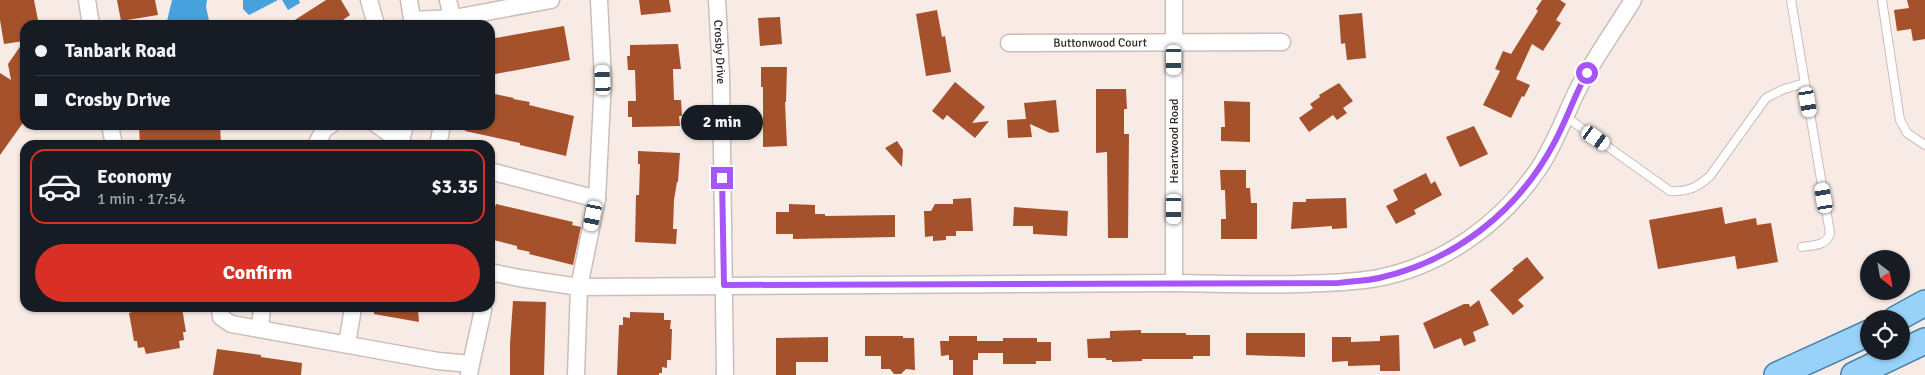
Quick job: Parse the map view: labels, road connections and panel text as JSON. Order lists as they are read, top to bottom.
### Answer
{
  "streets": {
    "street": ["Buttonwood Court", "Crosby Drive", "Heartwood Road"]
  },
  "crossings": [
    ["Buttonwood Court", "Heartwood Road"]
  ],
  "north": "bottom right",
  "page": {
    "banner": ["Tanbark Road", "Crosby Drive"],
    "bubble": "2 min",
    "list": [
      {
        "name": "Economy",
        "note": "1 min · 17:54",
        "value": "$3.35"
      }
    ],
    "buttons": "Confirm"
  }
}
